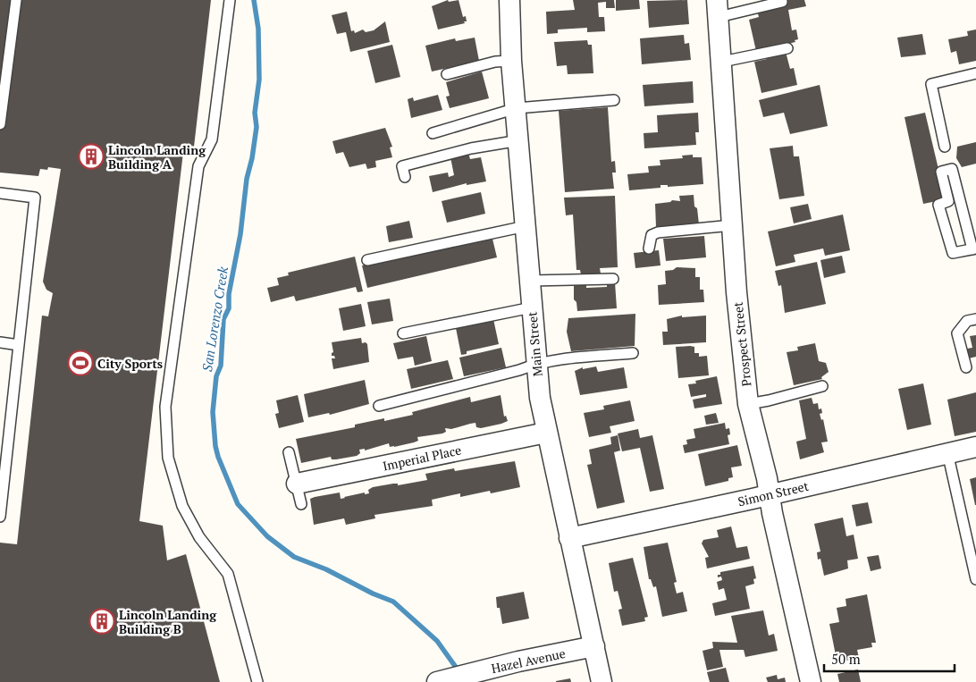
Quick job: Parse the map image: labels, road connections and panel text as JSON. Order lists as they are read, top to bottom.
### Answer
{
  "streets": {
    "street": [
      "Main Street",
      "Prospect Street",
      "Imperial Place",
      "Simon Street",
      "Hazel Avenue"
    ]
  },
  "crossings": [
    ["Main Street", "Imperial Place"],
    ["Main Street", "Simon Street"],
    ["Main Street", "Hazel Avenue"],
    ["Prospect Street", "Simon Street"]
  ],
  "water": ["San Lorenzo Creek"],
  "places": {
    "building": ["Lincoln Landing Building A", "Lincoln Landing Building B"],
    "sports": ["City Sports"]
  },
  "scale_bar": "50 m"
}
